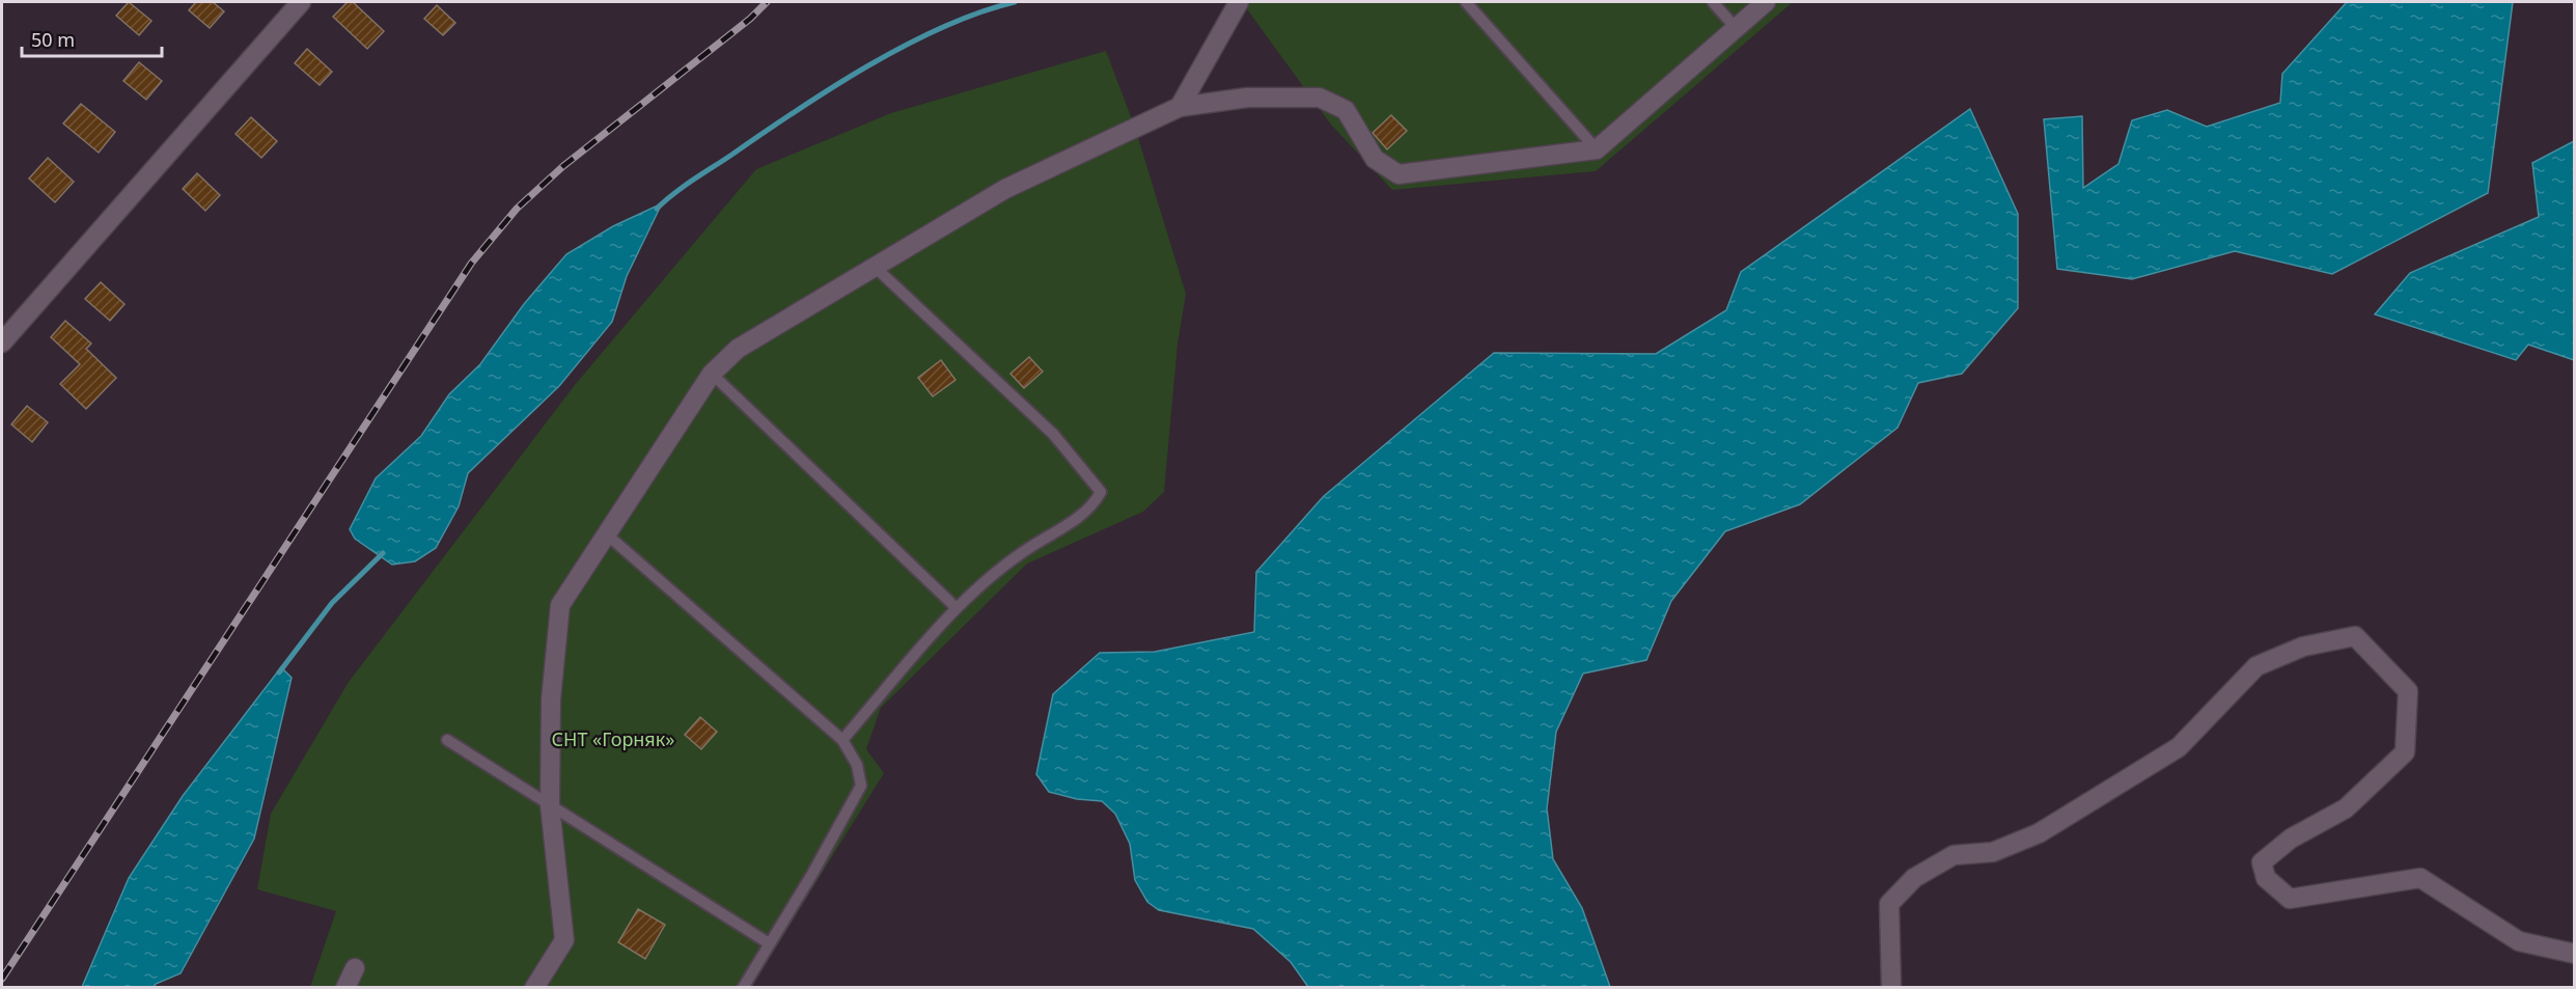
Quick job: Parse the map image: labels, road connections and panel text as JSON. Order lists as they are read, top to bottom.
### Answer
{
  "parks": ["СНТ «Горняк»"],
  "scale_bar": "50 m"
}
